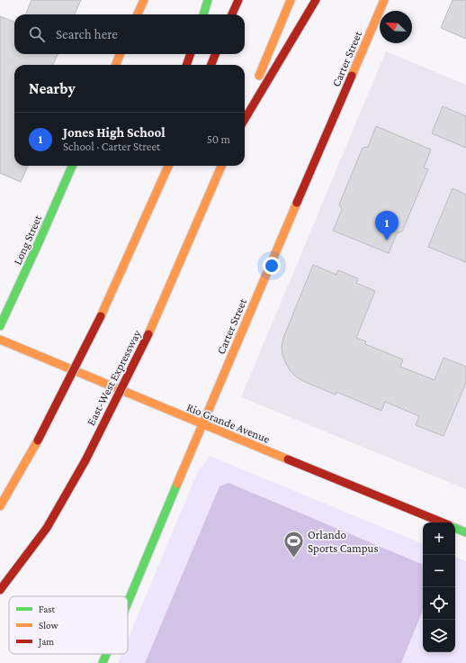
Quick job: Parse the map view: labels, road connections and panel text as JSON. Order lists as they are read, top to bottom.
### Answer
{
  "streets": {
    "main road": [
      "Carter Street",
      "Long Street",
      "East-West Expressway",
      "Rio Grande Avenue"
    ]
  },
  "crossings": [
    ["Carter Street", "Rio Grande Avenue"]
  ],
  "places": {
    "sports": ["Orlando Sports Campus"]
  },
  "legend": ["Fast", "Slow", "Jam"],
  "north": "top left",
  "page": {
    "search": "Search here",
    "heading": "Nearby",
    "list": [
      {
        "mark": "1",
        "name": "Jones High School",
        "note": "School · Carter Street",
        "value": "50 m"
      }
    ],
    "pins": "1",
    "map_buttons": ["+", "−"]
  }
}
